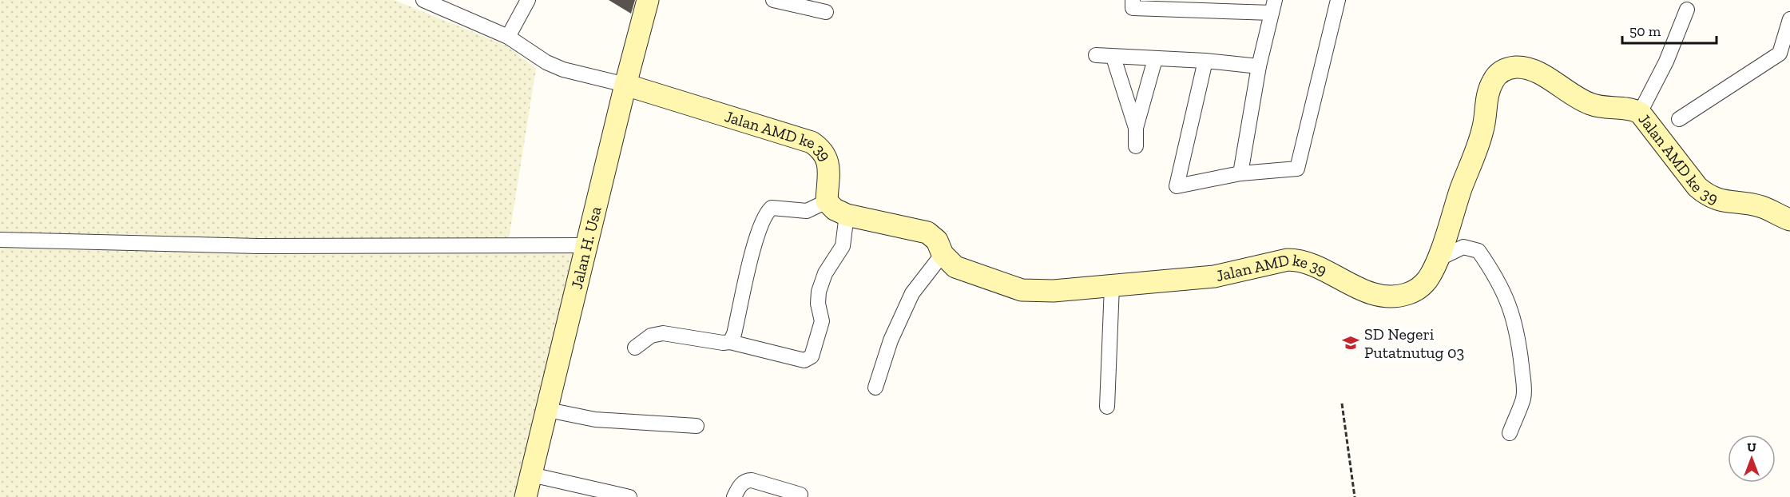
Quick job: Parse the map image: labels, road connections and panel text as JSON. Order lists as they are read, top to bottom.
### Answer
{
  "streets": {
    "street": ["Jalan AMD ke 39", "Jalan H. Usa"]
  },
  "crossings": [
    ["Jalan AMD ke 39", "Jalan H. Usa"]
  ],
  "places": {
    "school or university": ["SD Negeri Putatnutug 03"]
  },
  "scale_bar": "50 m",
  "north": "top"
}
